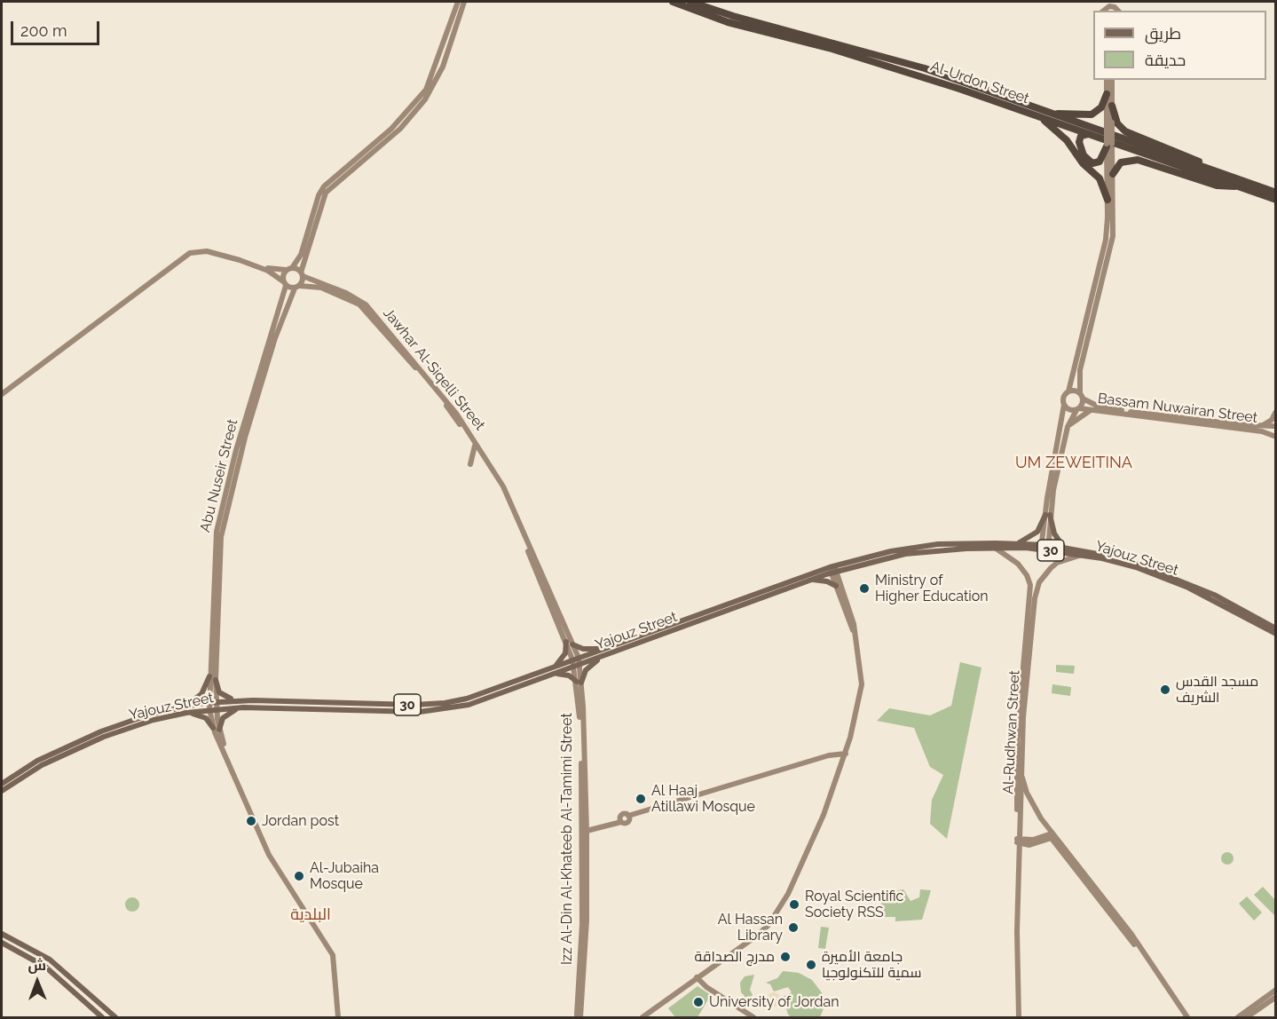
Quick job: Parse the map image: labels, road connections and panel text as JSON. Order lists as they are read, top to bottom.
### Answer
{
  "streets": {
    "highway": ["Al-Urdon Street"],
    "main road": ["30", "Yajouz Street"],
    "street": [
      "Jawhar Al-Siqelli Street",
      "Bassam Nuwairan Street",
      "Abu Nuseir Street",
      "Al-Rudhwan Street",
      "Izz Al-Din Al-Khateeb Al-Tamimi Street"
    ]
  },
  "crossings": [
    ["Jawhar Al-Siqelli Street", "Abu Nuseir Street"],
    ["Jawhar Al-Siqelli Street", "Yajouz Street"],
    ["Jawhar Al-Siqelli Street", "Izz Al-Din Al-Khateeb Al-Tamimi Street"],
    ["Abu Nuseir Street", "Yajouz Street"],
    ["Yajouz Street", "Izz Al-Din Al-Khateeb Al-Tamimi Street"]
  ],
  "districts": ["UM ZEWEITINA", "البلدية"],
  "places": [
    "Ministry of Higher Education",
    "مسجد القدس الشريف",
    "Al Haaj Atillawi Mosque",
    "Jordan post",
    "Al-Jubaiha Mosque",
    "Royal Scientific Society RSS",
    "Al Hassan Library",
    "مدرج الصداقة",
    "جامعة الأميرة سمية للتكنولوجيا",
    "University of Jordan"
  ],
  "legend": ["طريق", "حديقة"],
  "scale_bar": "200 m",
  "north": "top"
}
